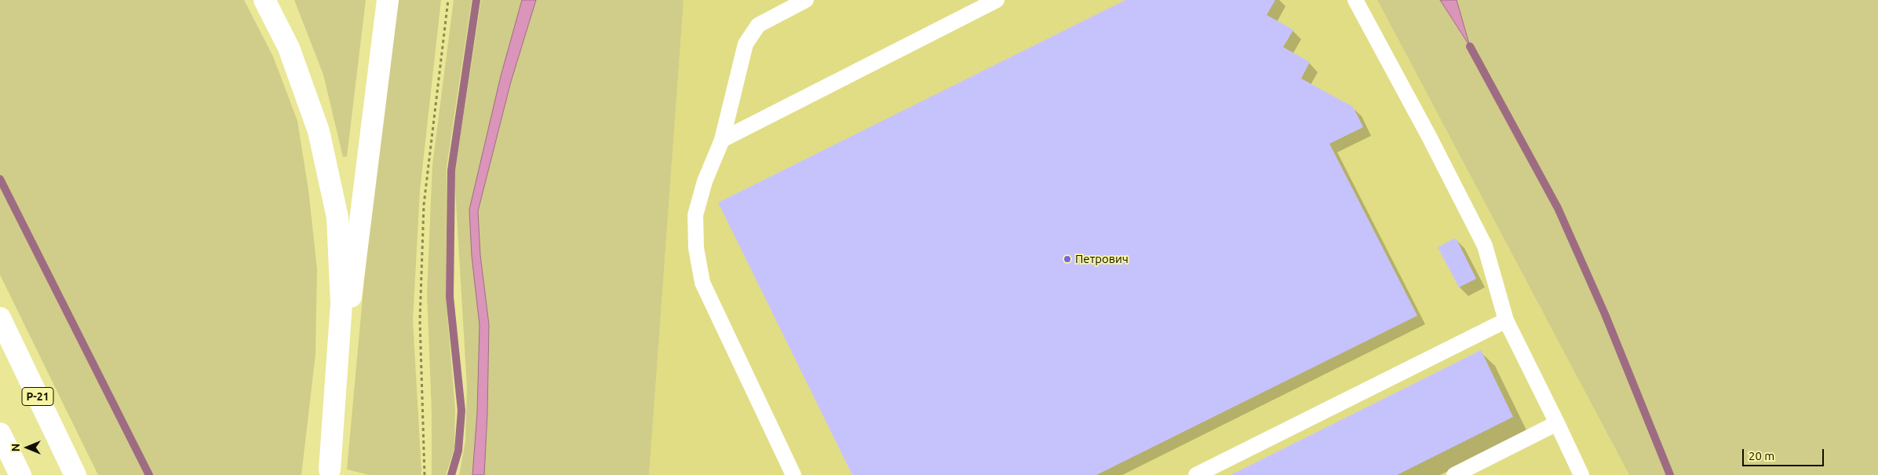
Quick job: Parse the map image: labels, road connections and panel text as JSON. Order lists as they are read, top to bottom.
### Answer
{
  "streets": {
    "main road": ["Р-21"]
  },
  "places": ["Петрович"],
  "scale_bar": "20 m",
  "north": "left"
}
